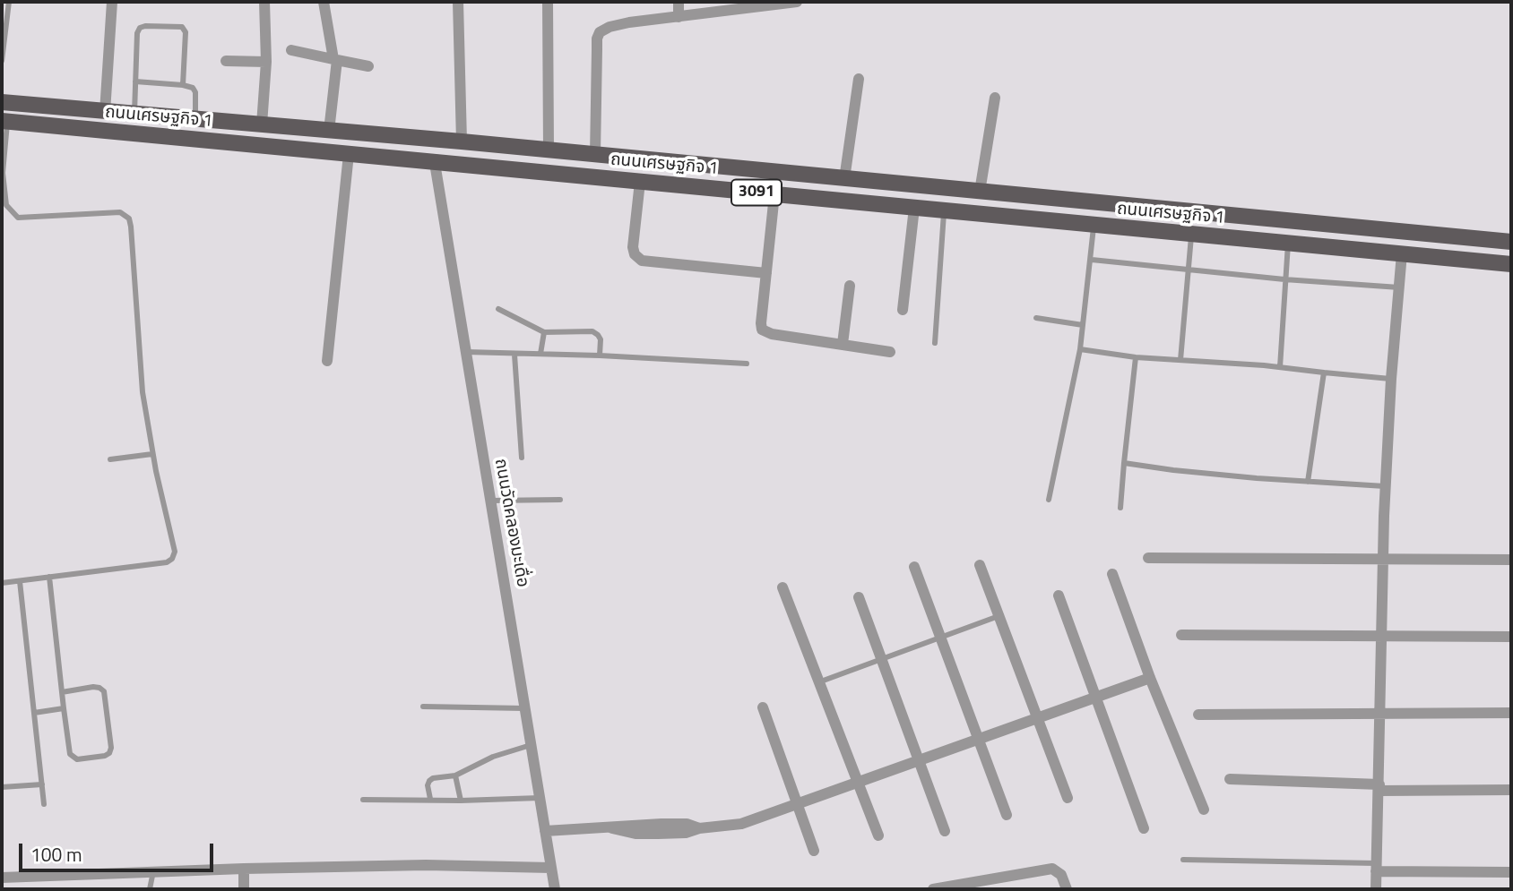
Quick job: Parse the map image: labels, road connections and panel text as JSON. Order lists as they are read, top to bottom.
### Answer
{
  "streets": {
    "main road": ["ถนนเศรษฐกิจ 1", "3091"],
    "street": ["ถนนวัดคลองมะเดื่อ"]
  },
  "crossings": [
    ["ถนนเศรษฐกิจ 1", "ถนนวัดคลองมะเดื่อ"]
  ],
  "scale_bar": "100 m"
}
